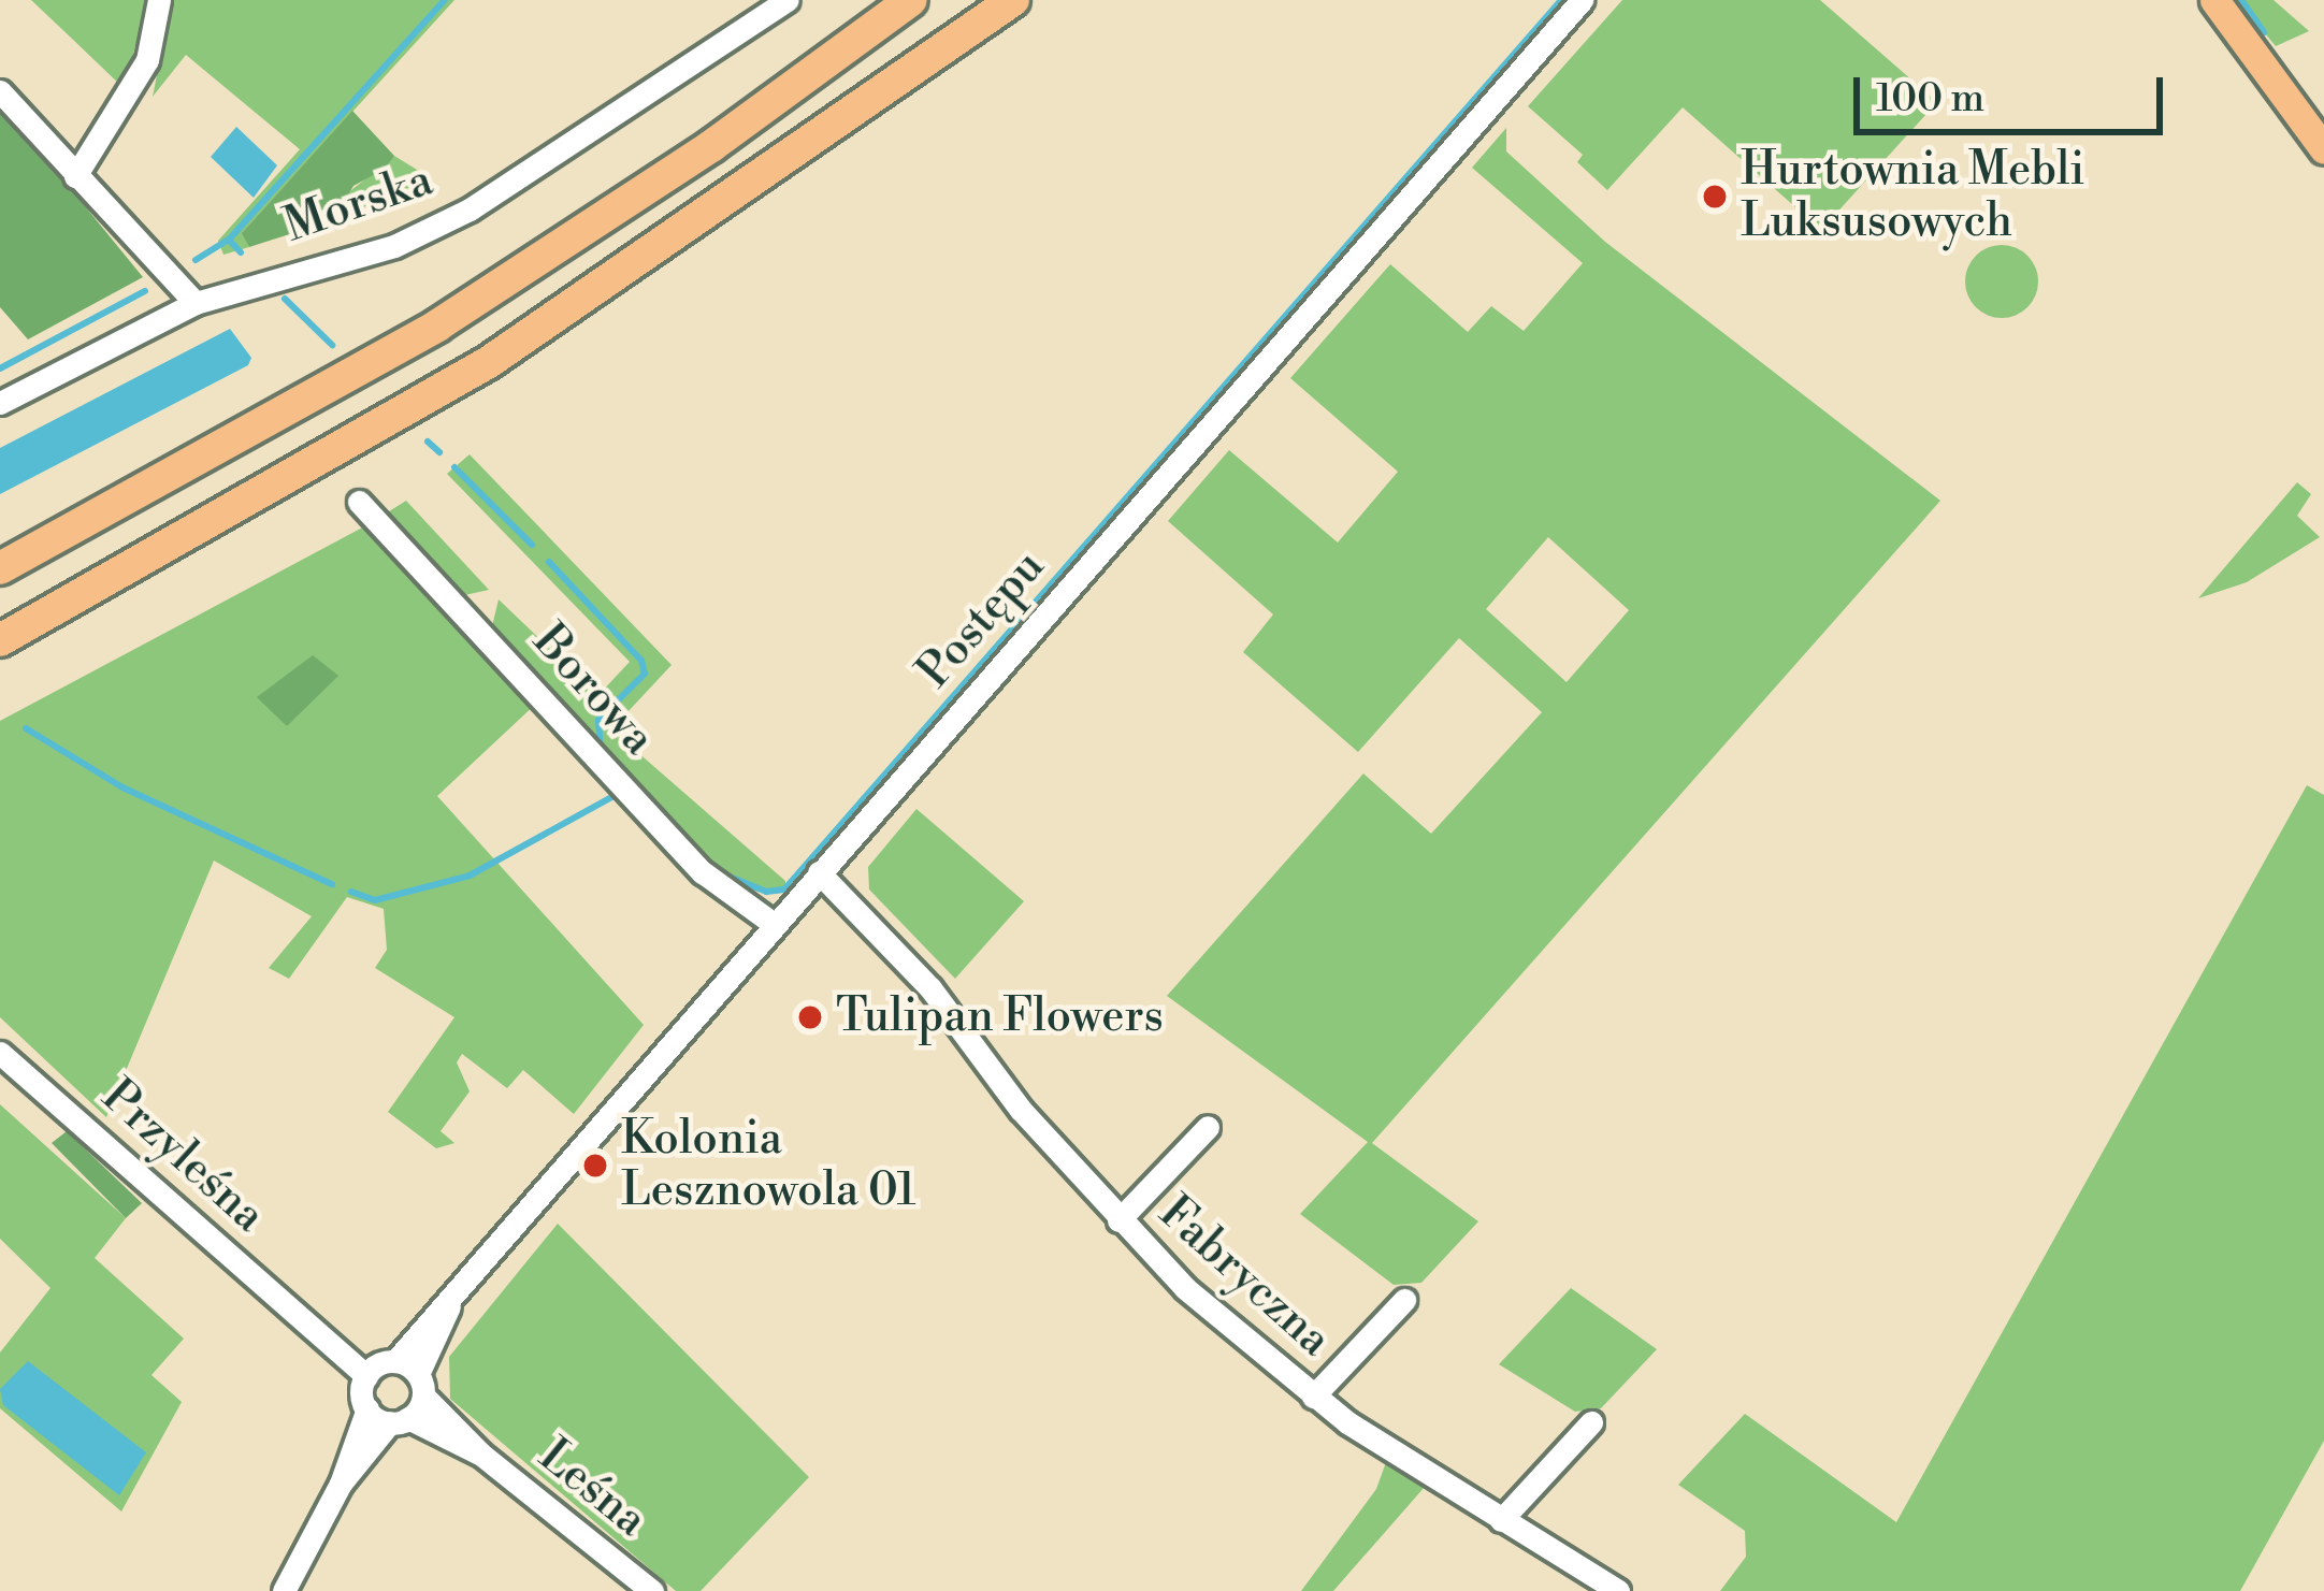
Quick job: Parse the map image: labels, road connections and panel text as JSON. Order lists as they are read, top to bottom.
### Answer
{
  "streets": {
    "street": [
      "Morska",
      "Postępu",
      "Borowa",
      "Przyleśna",
      "Fabryczna",
      "Leśna"
    ]
  },
  "crossings": [
    ["Postępu", "Borowa"],
    ["Postępu", "Przyleśna"],
    ["Postępu", "Fabryczna"],
    ["Postępu", "Leśna"],
    ["Przyleśna", "Leśna"]
  ],
  "places": ["Hurtownia Mebli Luksusowych", "Tulipan Flowers", "Kolonia Lesznowola 01"],
  "scale_bar": "100 m"
}
